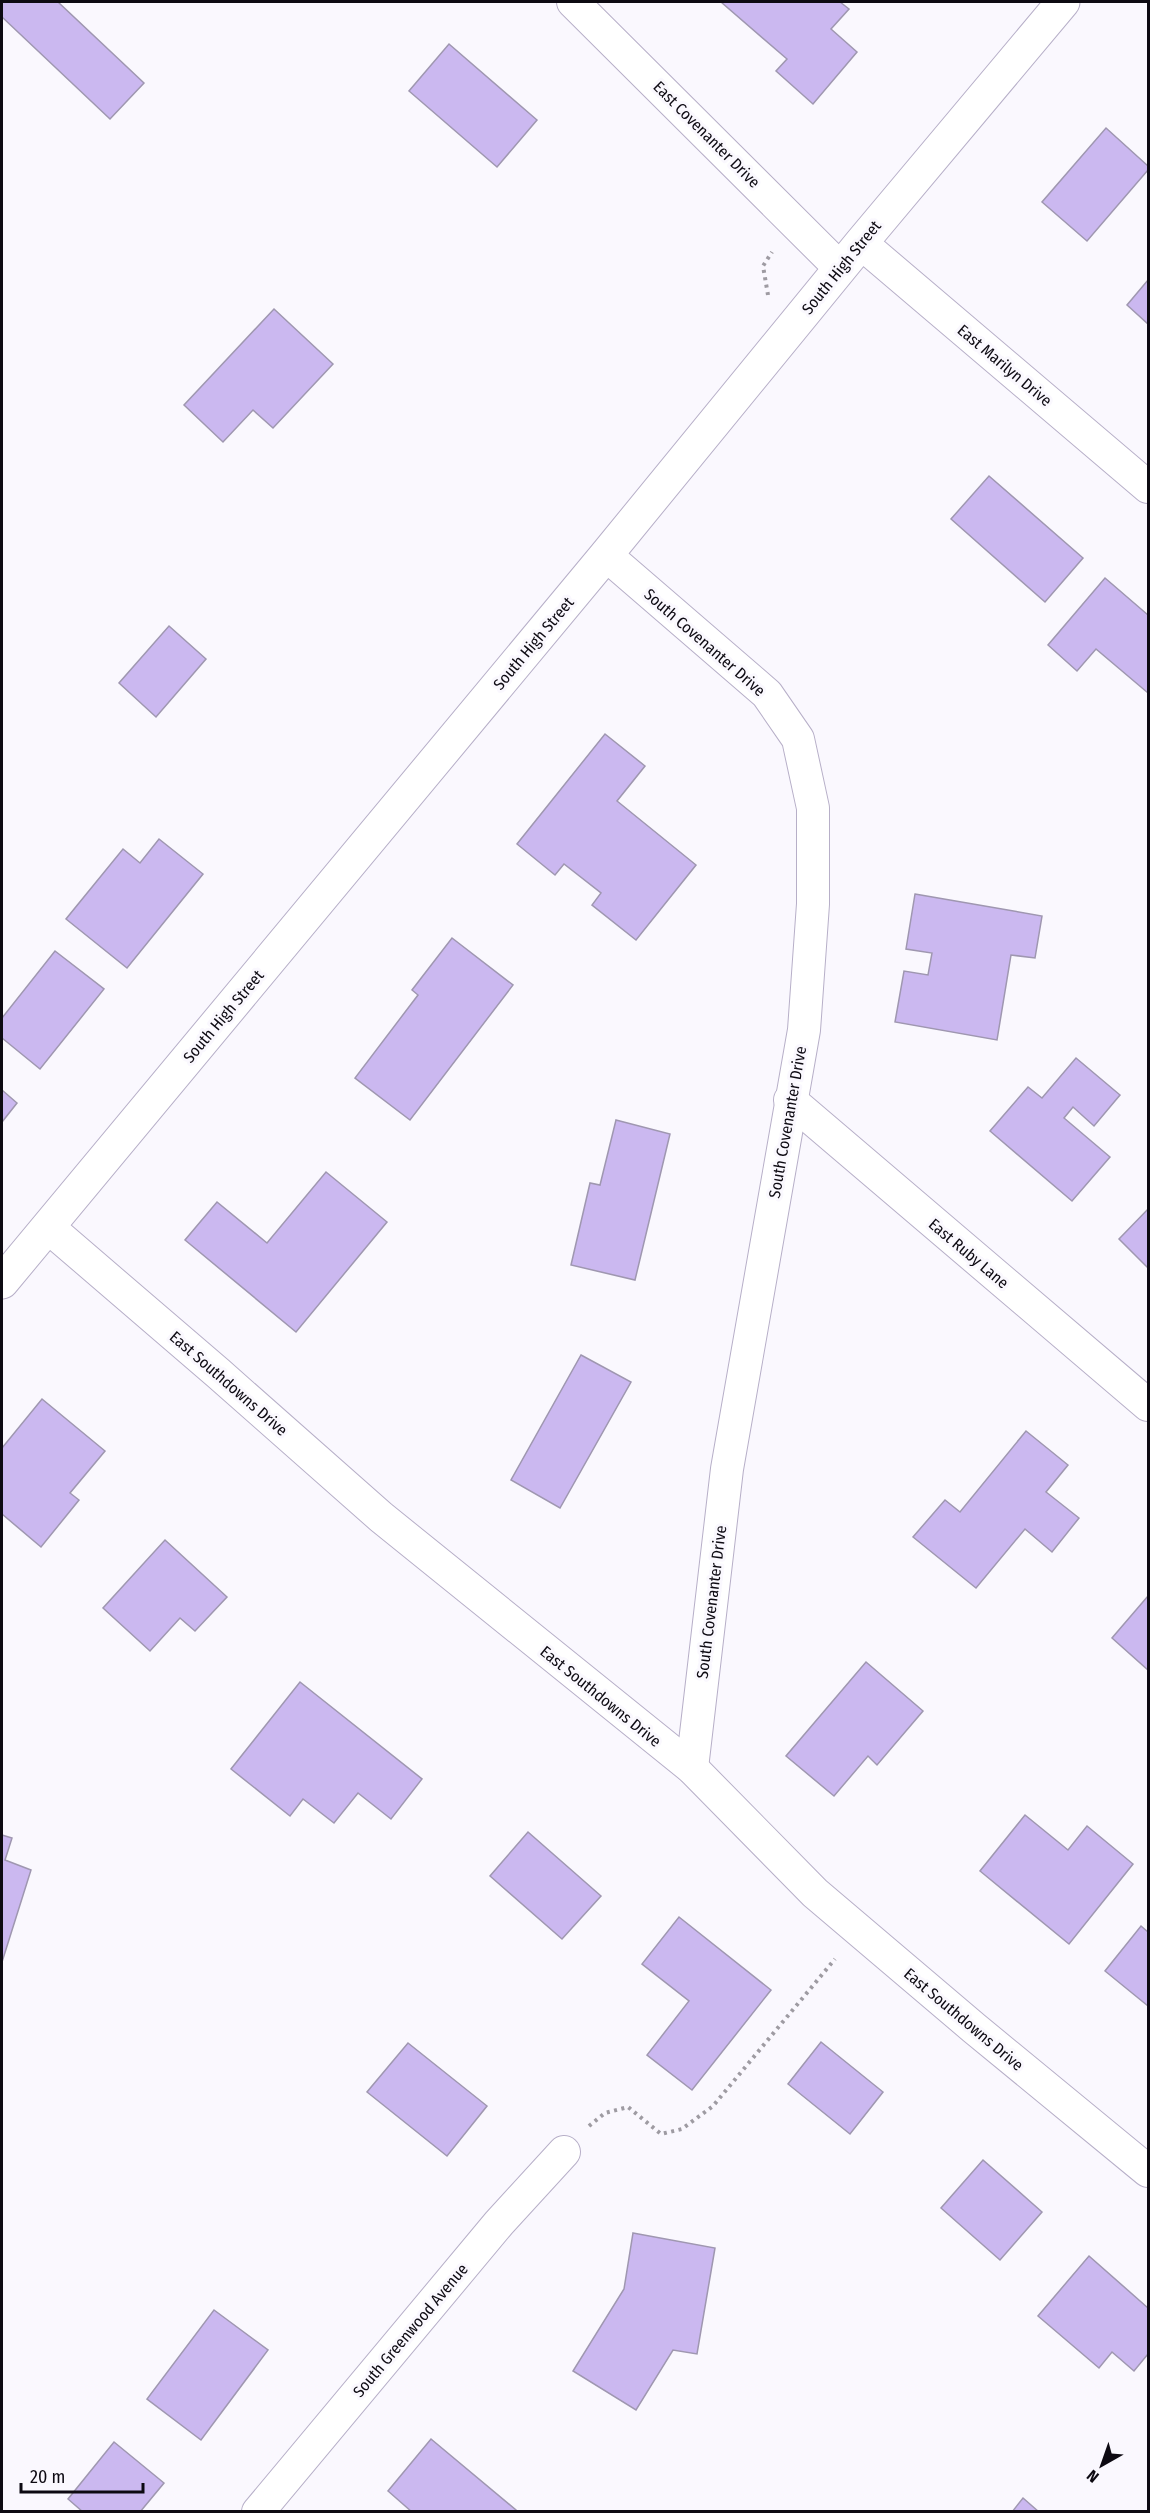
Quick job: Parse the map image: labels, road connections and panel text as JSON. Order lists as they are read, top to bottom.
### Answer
{
  "streets": {
    "street": [
      "East Covenanter Drive",
      "South High Street",
      "East Marilyn Drive",
      "South Covenanter Drive",
      "East Ruby Lane",
      "East Southdowns Drive",
      "South Greenwood Avenue"
    ]
  },
  "crossings": [
    ["East Covenanter Drive", "South High Street"],
    ["South High Street", "East Marilyn Drive"],
    ["South High Street", "South Covenanter Drive"],
    ["South High Street", "East Southdowns Drive"],
    ["South Covenanter Drive", "East Ruby Lane"],
    ["South Covenanter Drive", "East Southdowns Drive"]
  ],
  "scale_bar": "20 m",
  "north": "bottom left"
}
